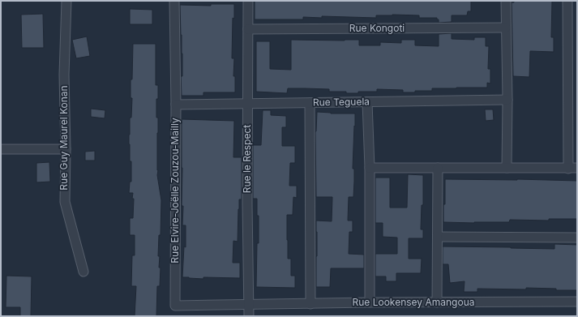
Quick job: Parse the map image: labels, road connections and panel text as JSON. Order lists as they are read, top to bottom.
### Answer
{
  "streets": {
    "street": [
      "Rue Kongoti",
      "Rue Teguela",
      "Rue Guy Maurel Konan",
      "Rue le Respect",
      "Rue Elvire-Joëlle Zouzou-Mailly",
      "Rue Lookensey Amangoua"
    ]
  },
  "crossings": [
    ["Rue Kongoti", "Rue le Respect"],
    ["Rue Teguela", "Rue le Respect"],
    ["Rue Teguela", "Rue Elvire-Joëlle Zouzou-Mailly"],
    ["Rue le Respect", "Rue Elvire-Joëlle Zouzou-Mailly"],
    ["Rue le Respect", "Rue Lookensey Amangoua"],
    ["Rue Elvire-Joëlle Zouzou-Mailly", "Rue Lookensey Amangoua"]
  ]
}
